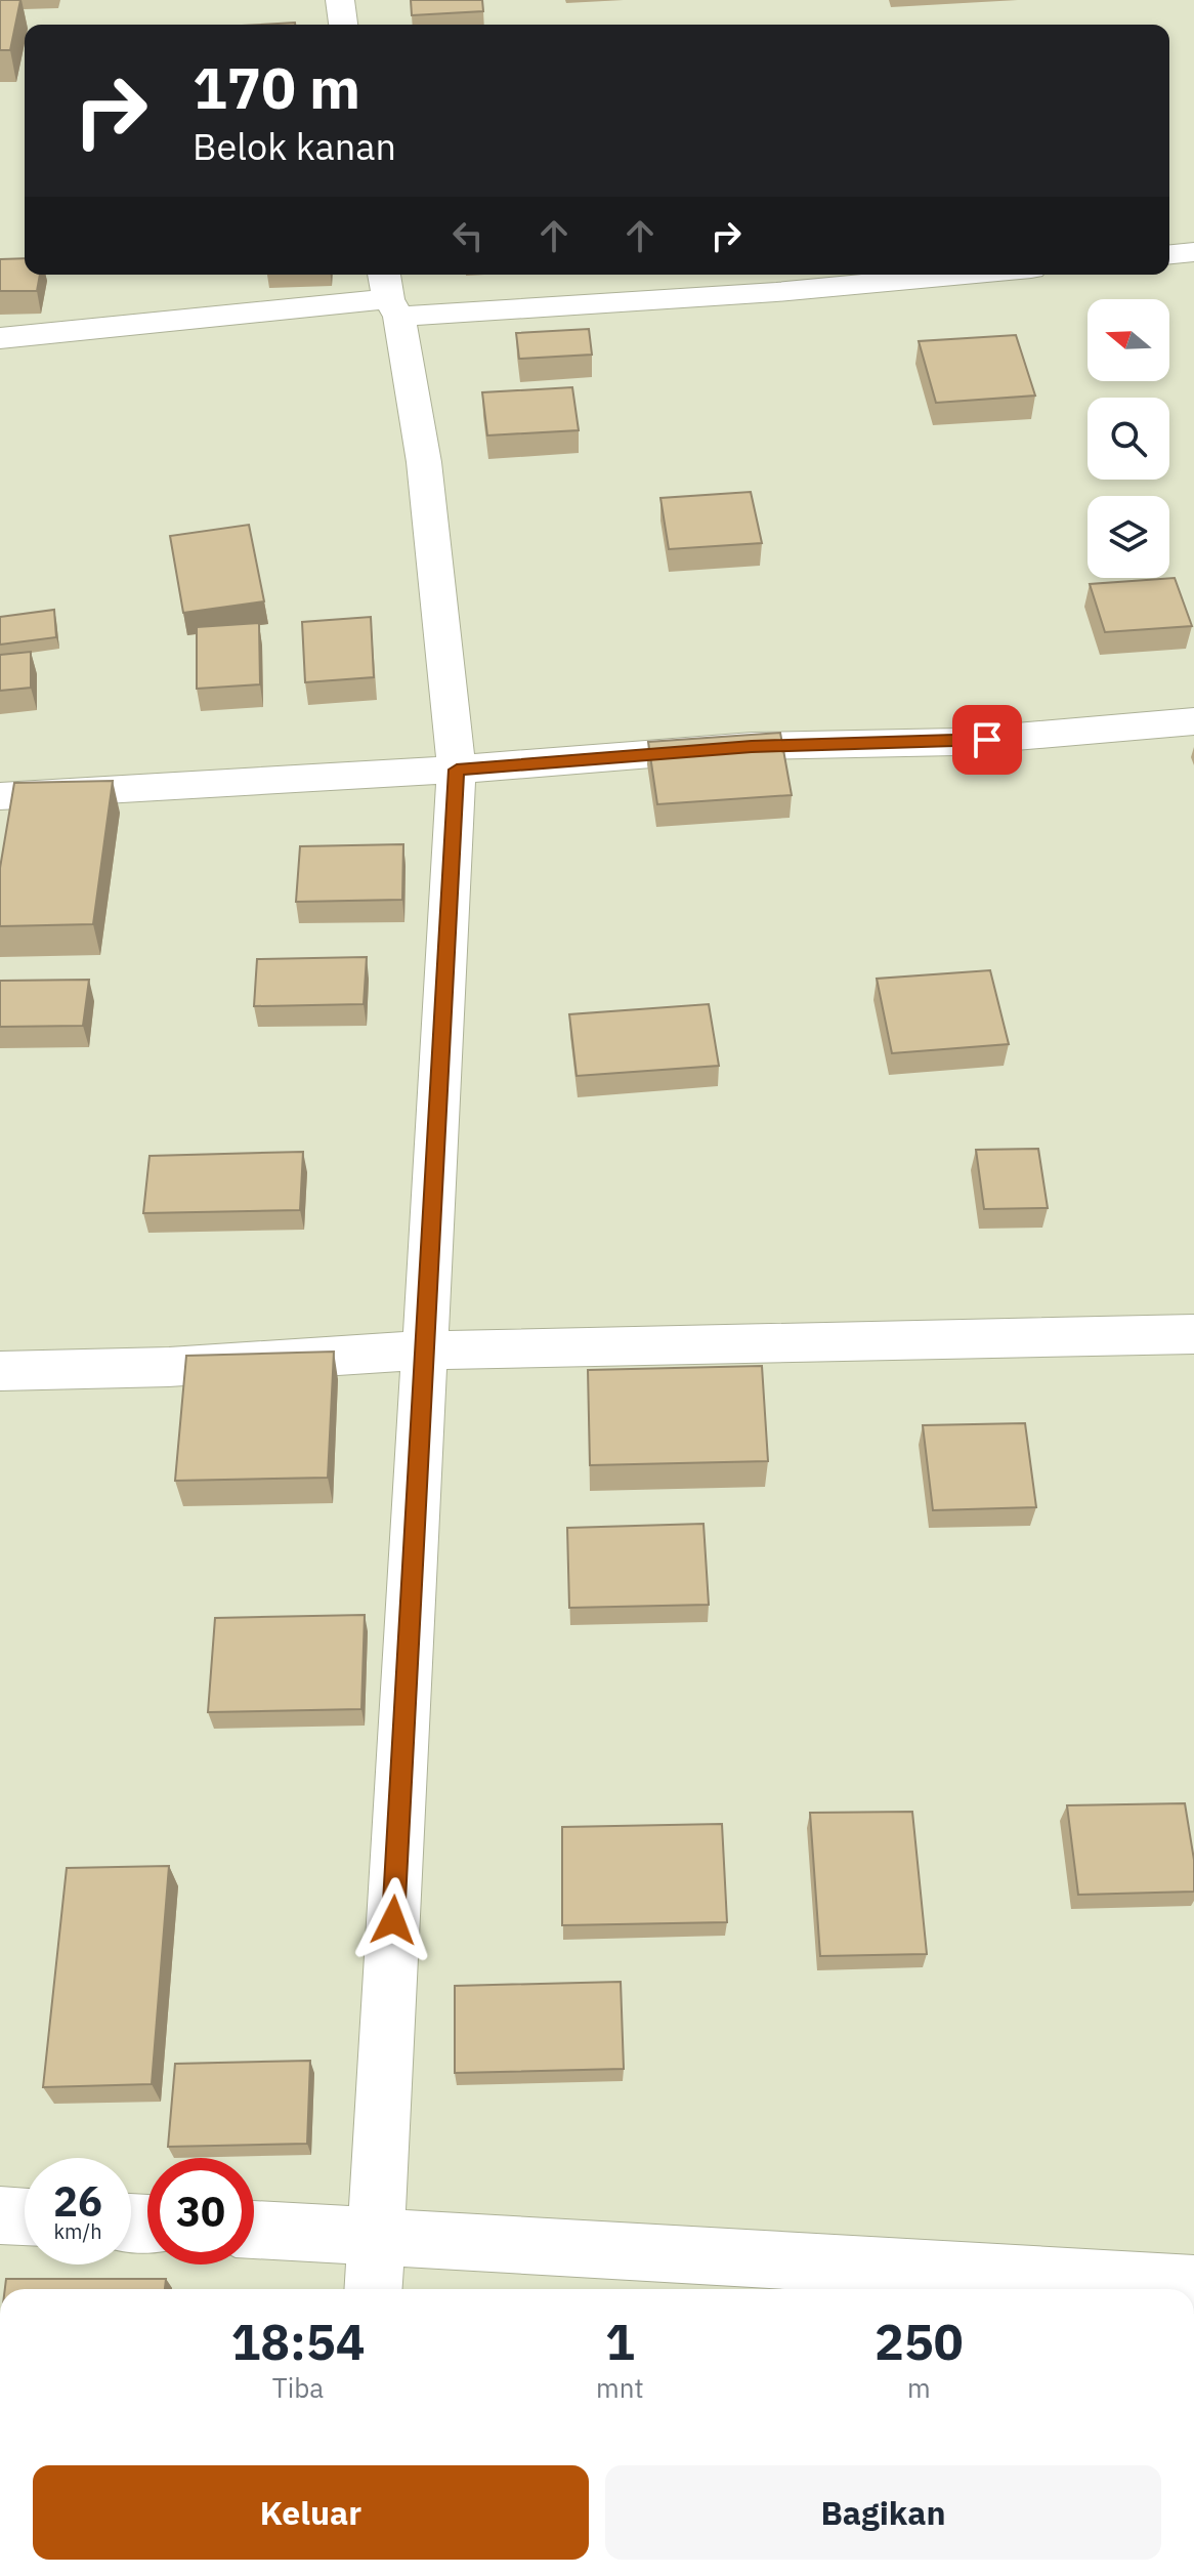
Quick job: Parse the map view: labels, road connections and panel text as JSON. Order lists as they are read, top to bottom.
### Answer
{
  "north": "left",
  "page": {
    "turn": ["170 m", "Belok kanan"],
    "speed": "26 km/h",
    "limit": "30",
    "eta": [
      "18:54",
      "Tiba",
      "1",
      "mnt",
      "250",
      "m"
    ],
    "buttons": ["Keluar", "Bagikan"]
  }
}
